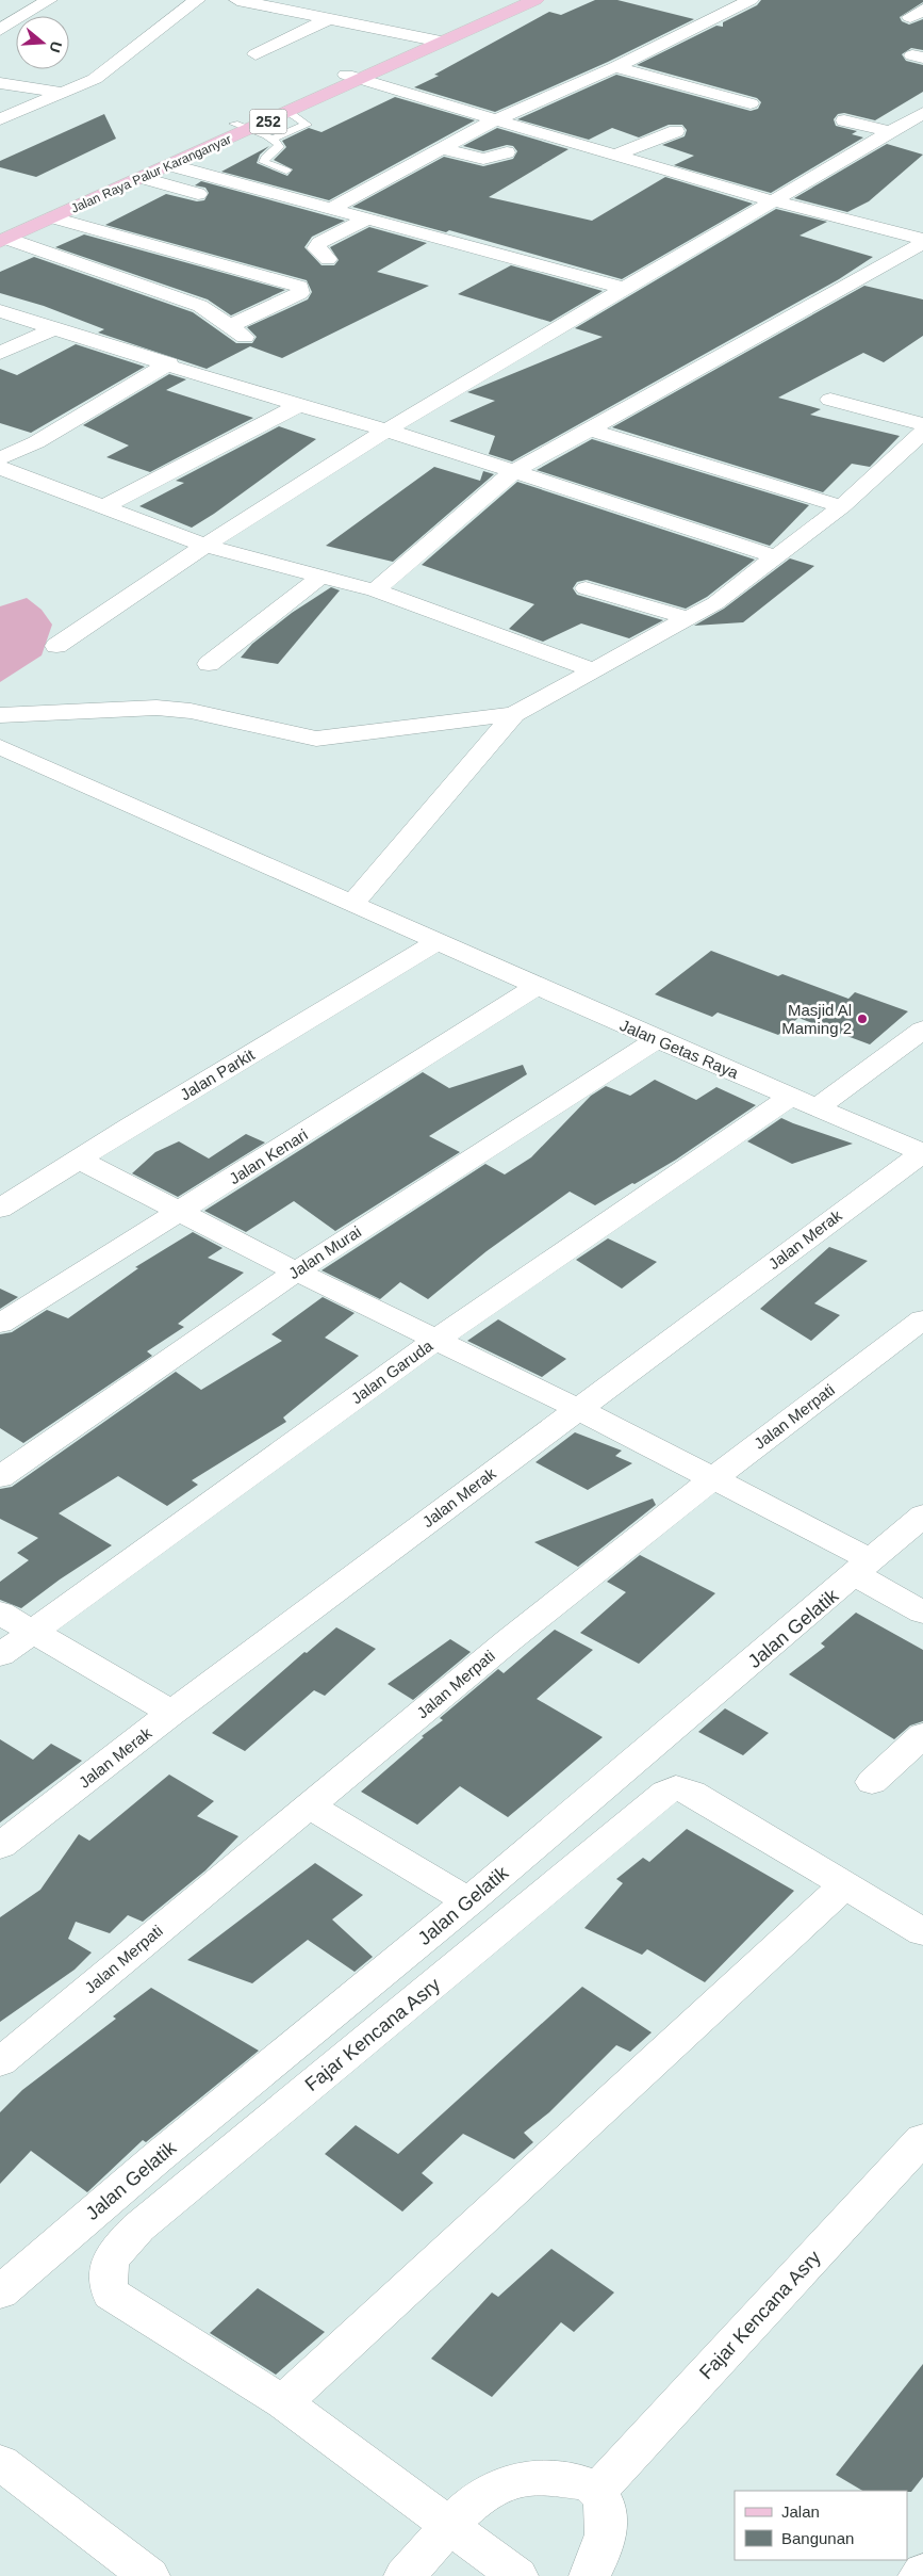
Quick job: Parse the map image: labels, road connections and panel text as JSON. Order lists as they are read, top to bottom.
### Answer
{
  "streets": {
    "main road": ["252", "Jalan Raya Palur Karanganyar"],
    "street": [
      "Jalan Getas Raya",
      "Jalan Parkit",
      "Jalan Kenari",
      "Jalan Merak",
      "Jalan Murai",
      "Jalan Garuda",
      "Jalan Merpati",
      "Jalan Gelatik",
      "Fajar Kencana Asry"
    ]
  },
  "crossings": [
    ["Jalan Getas Raya", "Jalan Parkit"],
    ["Jalan Getas Raya", "Jalan Kenari"],
    ["Jalan Getas Raya", "Jalan Merak"],
    ["Jalan Getas Raya", "Jalan Murai"],
    ["Jalan Getas Raya", "Jalan Garuda"]
  ],
  "places": ["Masjid Al Maming 2"],
  "legend": ["Jalan", "Bangunan"],
  "north": "right"
}
